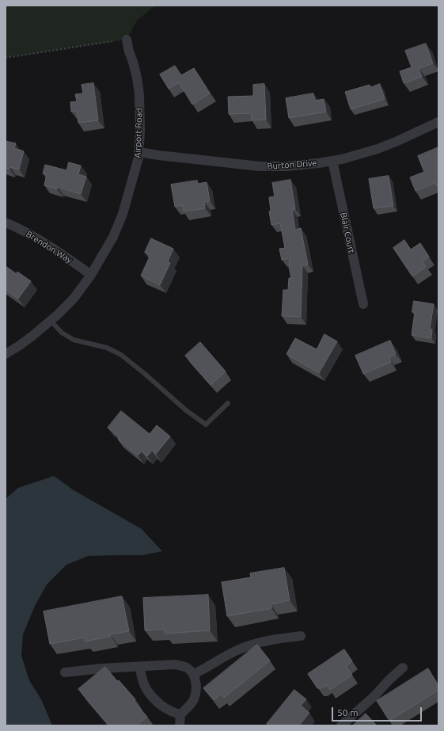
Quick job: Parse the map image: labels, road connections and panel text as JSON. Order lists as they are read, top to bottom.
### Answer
{
  "streets": {
    "street": [
      "Airport Road",
      "Burton Drive",
      "Blair Court",
      "Brendon Way"
    ]
  },
  "crossings": [
    ["Airport Road", "Burton Drive"],
    ["Airport Road", "Brendon Way"],
    ["Burton Drive", "Blair Court"]
  ],
  "scale_bar": "50 m"
}
